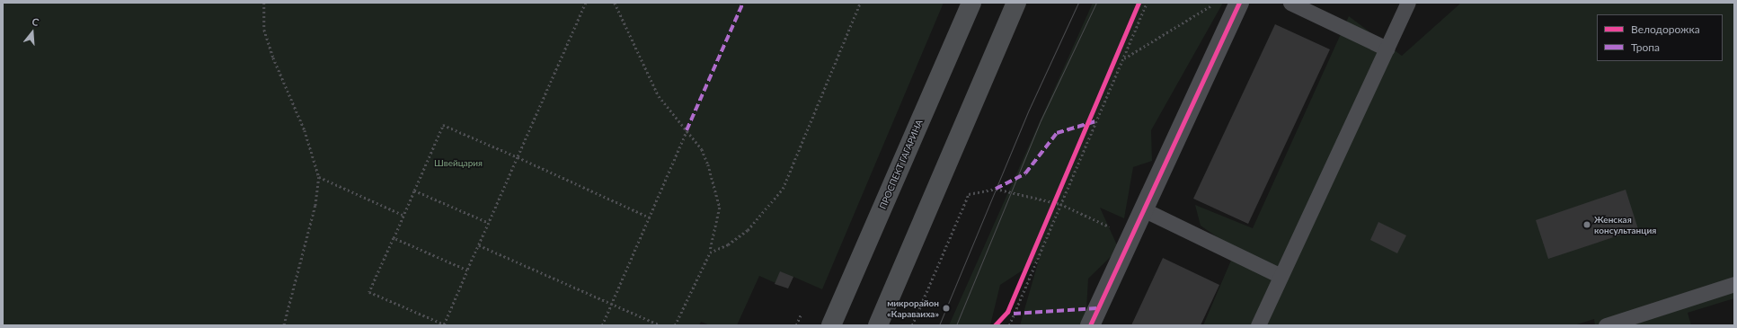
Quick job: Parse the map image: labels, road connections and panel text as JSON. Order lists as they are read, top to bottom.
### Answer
{
  "streets": {
    "main road": ["ПРОСПЕКТ ГАГАРИНА"]
  },
  "parks": ["Швейцария"],
  "places": ["Женская консультанция", "микрорайон «Караваиха»"],
  "legend": ["Велодорожка", "Тропа"],
  "north": "top"
}
